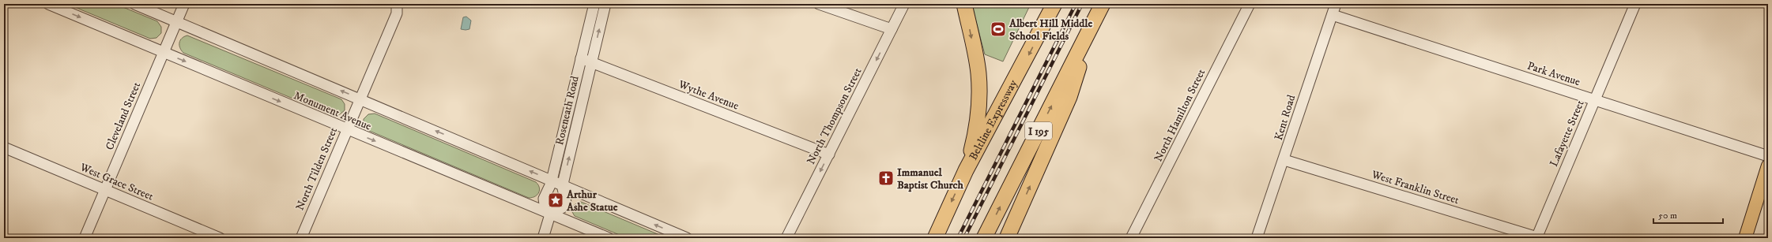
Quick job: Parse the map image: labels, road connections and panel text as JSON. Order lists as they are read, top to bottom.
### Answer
{
  "streets": {
    "highway": ["Beltline Expressway", "I 195"],
    "street": [
      "Park Avenue",
      "Wythe Avenue",
      "Monument Avenue",
      "Roseneath Road",
      "North Hamilton Street",
      "Cleveland Street",
      "North Thompson Street",
      "Kent Road",
      "Lafayette Street",
      "North Tilden Street",
      "West Grace Street",
      "West Franklin Street"
    ]
  },
  "crossings": [
    ["Park Avenue", "Kent Road"],
    ["Park Avenue", "Lafayette Street"],
    ["Wythe Avenue", "Roseneath Road"],
    ["Wythe Avenue", "North Thompson Street"],
    ["Monument Avenue", "Roseneath Road"],
    ["Monument Avenue", "Cleveland Street"],
    ["Monument Avenue", "North Tilden Street"],
    ["Cleveland Street", "West Grace Street"],
    ["Kent Road", "West Franklin Street"],
    ["Lafayette Street", "West Franklin Street"]
  ],
  "one_way": ["North Thompson Street"],
  "places": {
    "sports": ["Albert Hill Middle School Fields"],
    "church": ["Immanuel Baptist Church"],
    "place": ["Arthur Ashe Statue"]
  },
  "scale_bar": "50 m"
}
